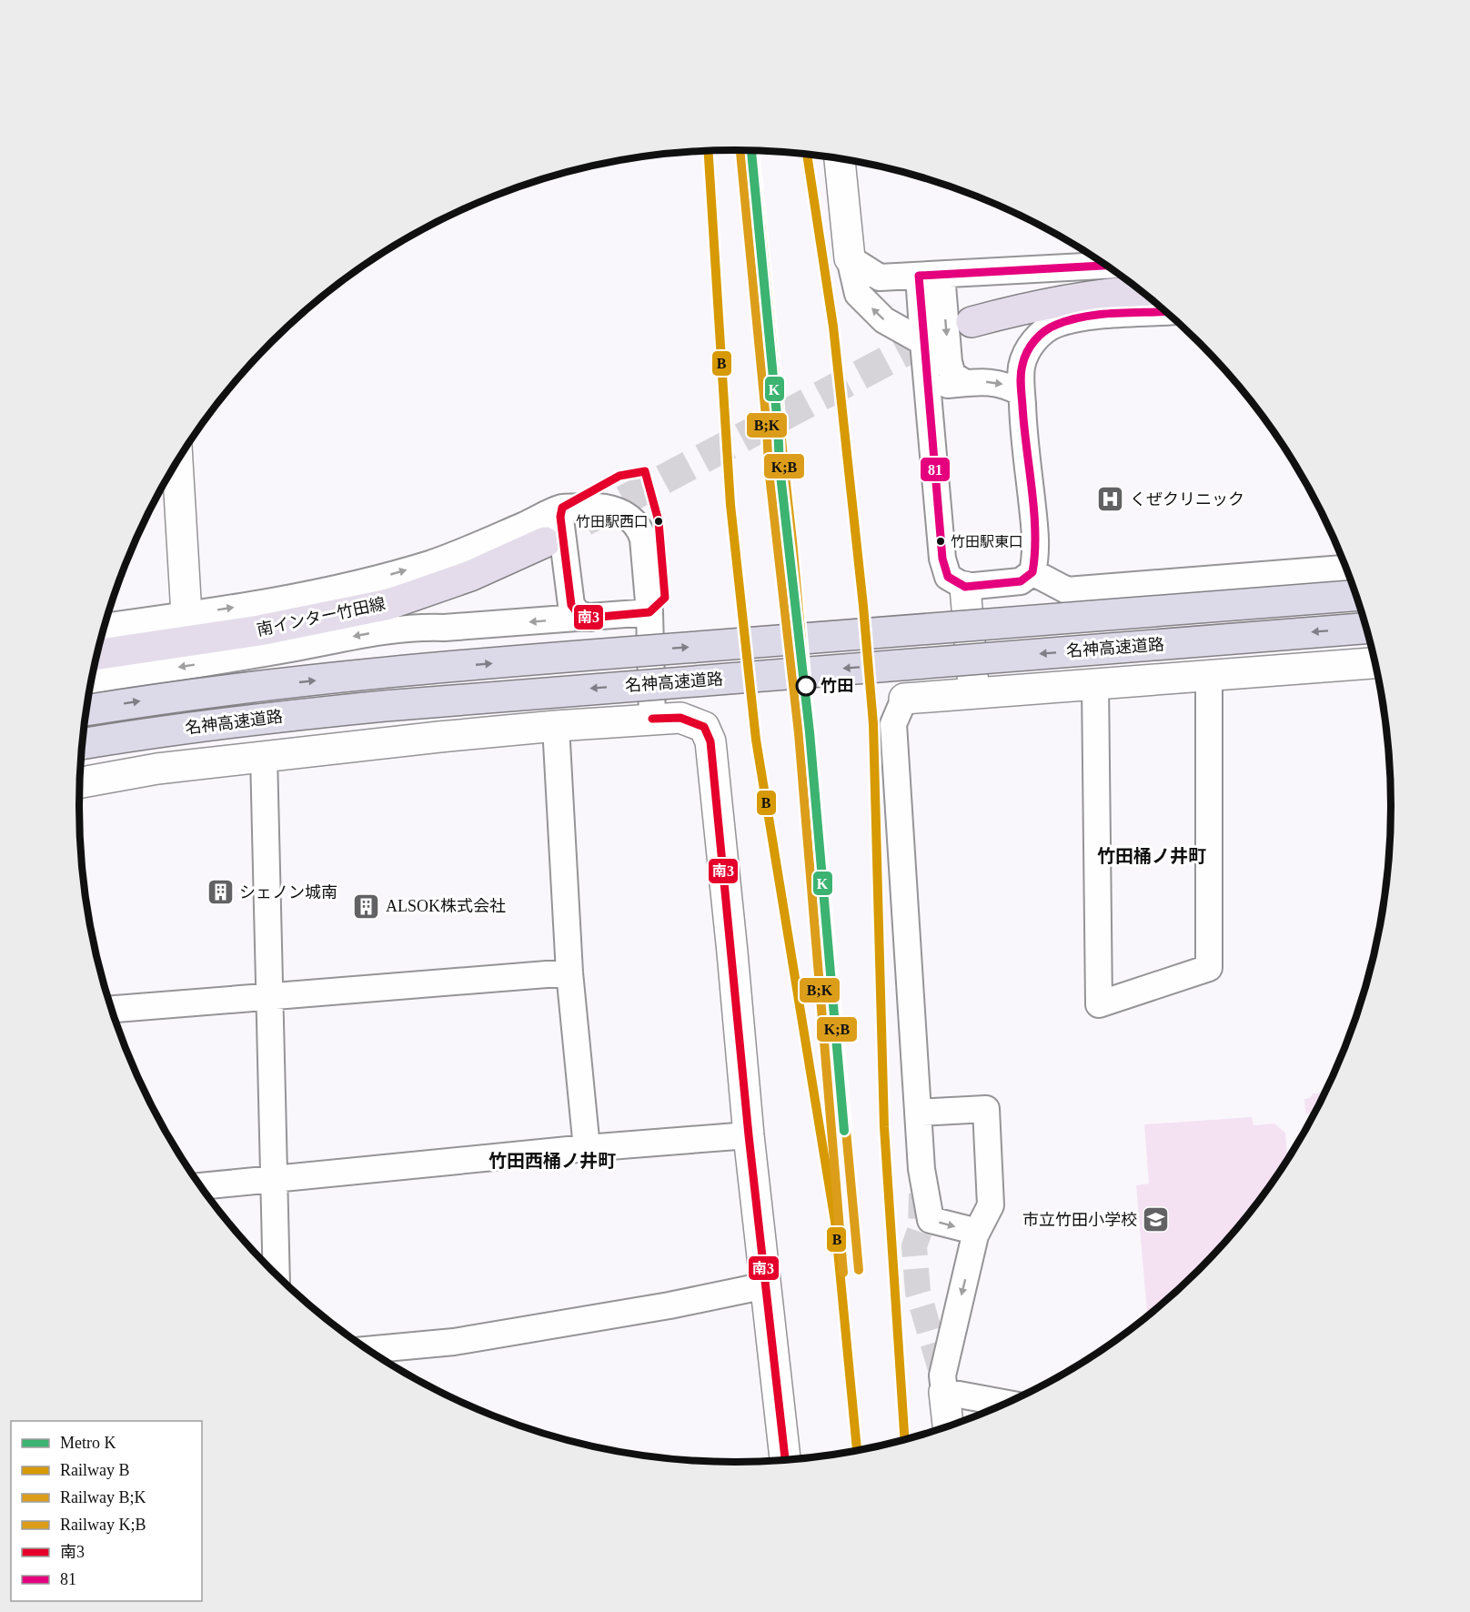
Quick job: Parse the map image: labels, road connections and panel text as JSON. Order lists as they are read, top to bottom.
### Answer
{
  "streets": {
    "highway": ["名神高速道路"],
    "main road": ["南インター竹田線"]
  },
  "districts": ["竹田桶ノ井町", "竹田西桶ノ井町"],
  "places": {
    "hospital": ["くぜクリニック"],
    "other": ["竹田駅西口", "竹田駅東口", "竹田"],
    "building": ["シェノン城南", "ALSOK株式会社"],
    "school or university": ["市立竹田小学校"]
  },
  "lines": [
    "rail line B;K",
    "metro line K",
    "rail line K;B",
    "rail line B",
    "transit line 81",
    "transit line 南3"
  ],
  "legend": [
    "Metro K",
    "Railway B",
    "Railway B;K",
    "Railway K;B",
    "南3",
    "81"
  ]
}
